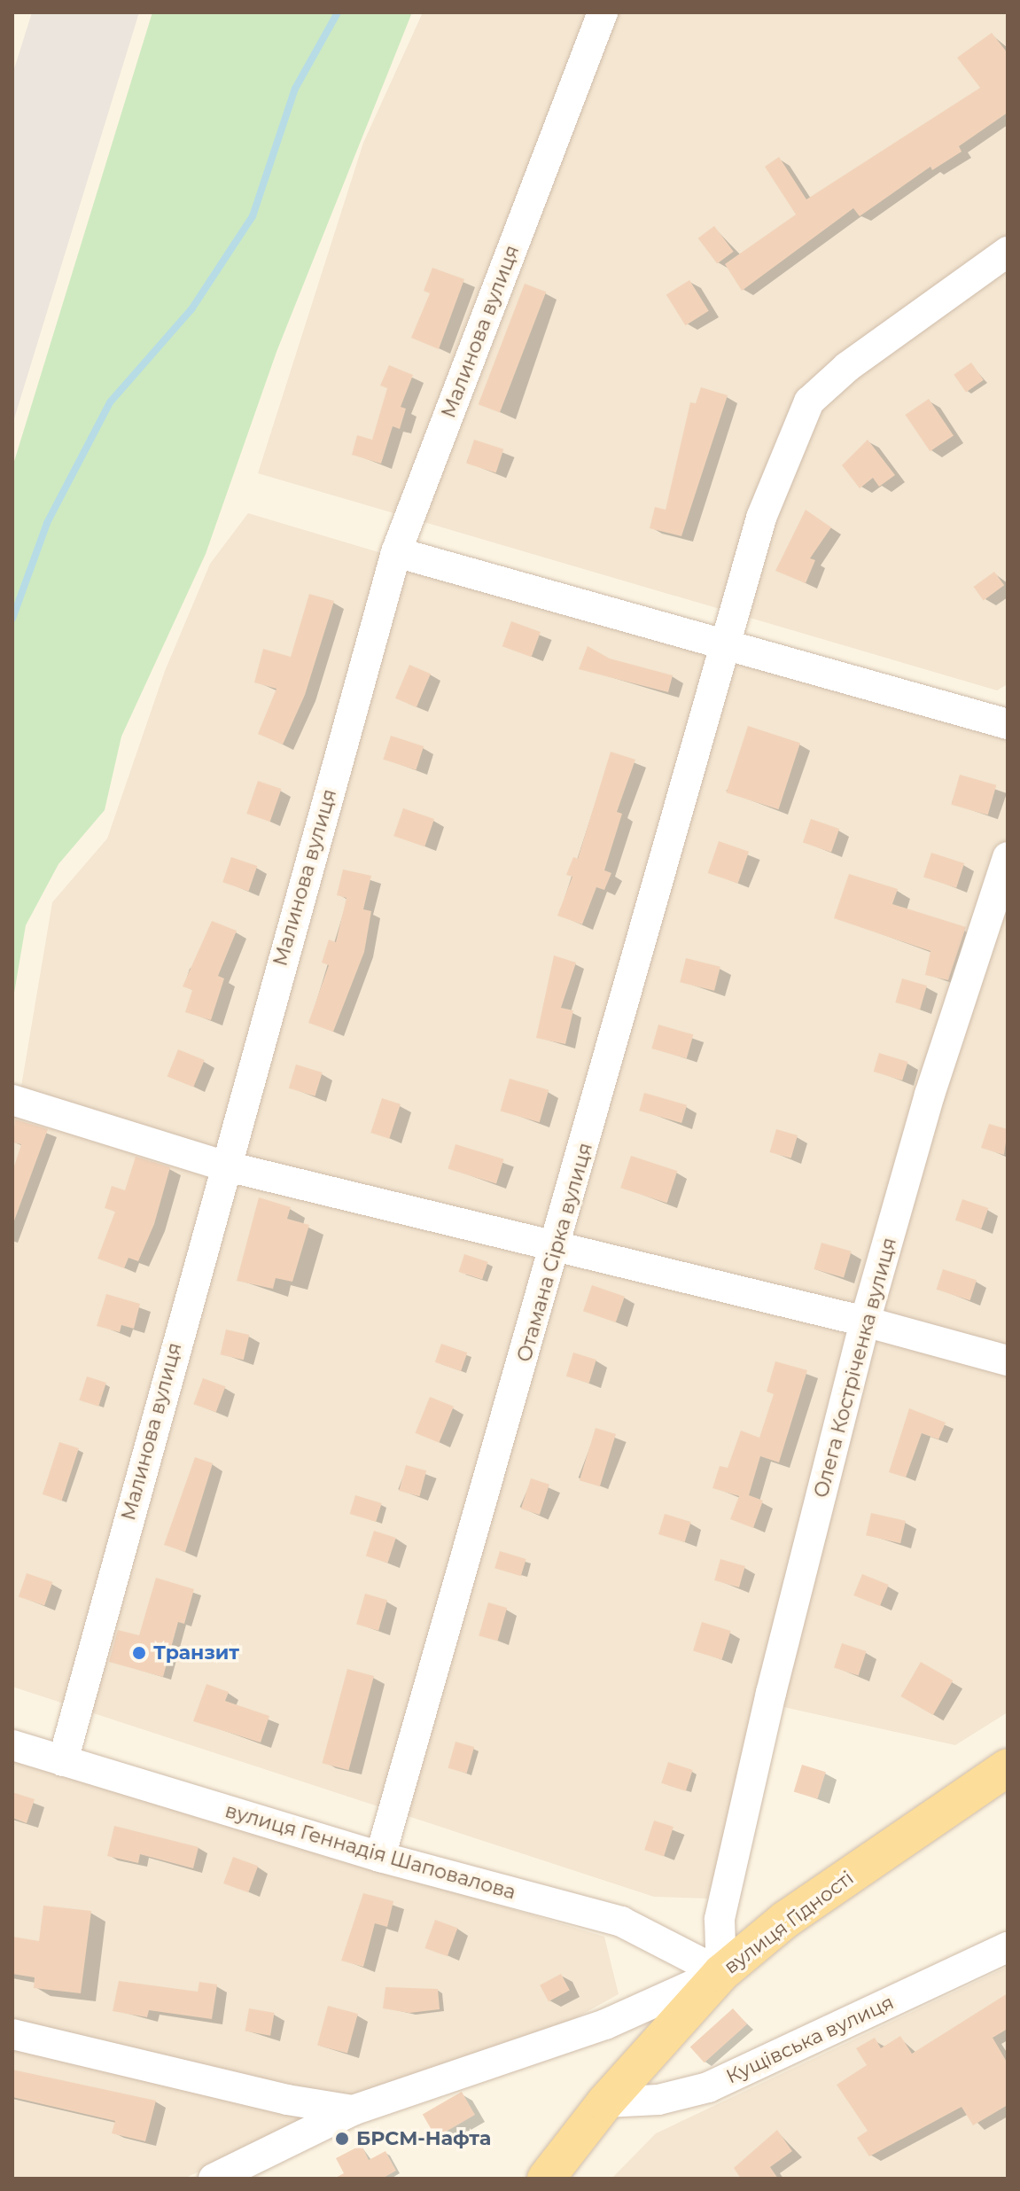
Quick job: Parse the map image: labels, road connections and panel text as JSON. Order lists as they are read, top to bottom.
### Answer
{
  "streets": {
    "main road": ["вулиця Гідності"],
    "street": [
      "Малинова вулиця",
      "Отамана Сірка вулиця",
      "Олега Костріченка вулиця",
      "вулиця Геннадія Шаповалова",
      "Кущівська вулиця"
    ]
  },
  "crossings": [
    ["Малинова вулиця", "вулиця Геннадія Шаповалова"],
    ["Отамана Сірка вулиця", "вулиця Геннадія Шаповалова"],
    ["Олега Костріченка вулиця", "вулиця Геннадія Шаповалова"],
    ["Олега Костріченка вулиця", "вулиця Гідності"],
    ["вулиця Геннадія Шаповалова", "вулиця Гідності"],
    ["вулиця Гідності", "Кущівська вулиця"]
  ],
  "places": ["Транзит", "БРСМ-Нафта"]
}
